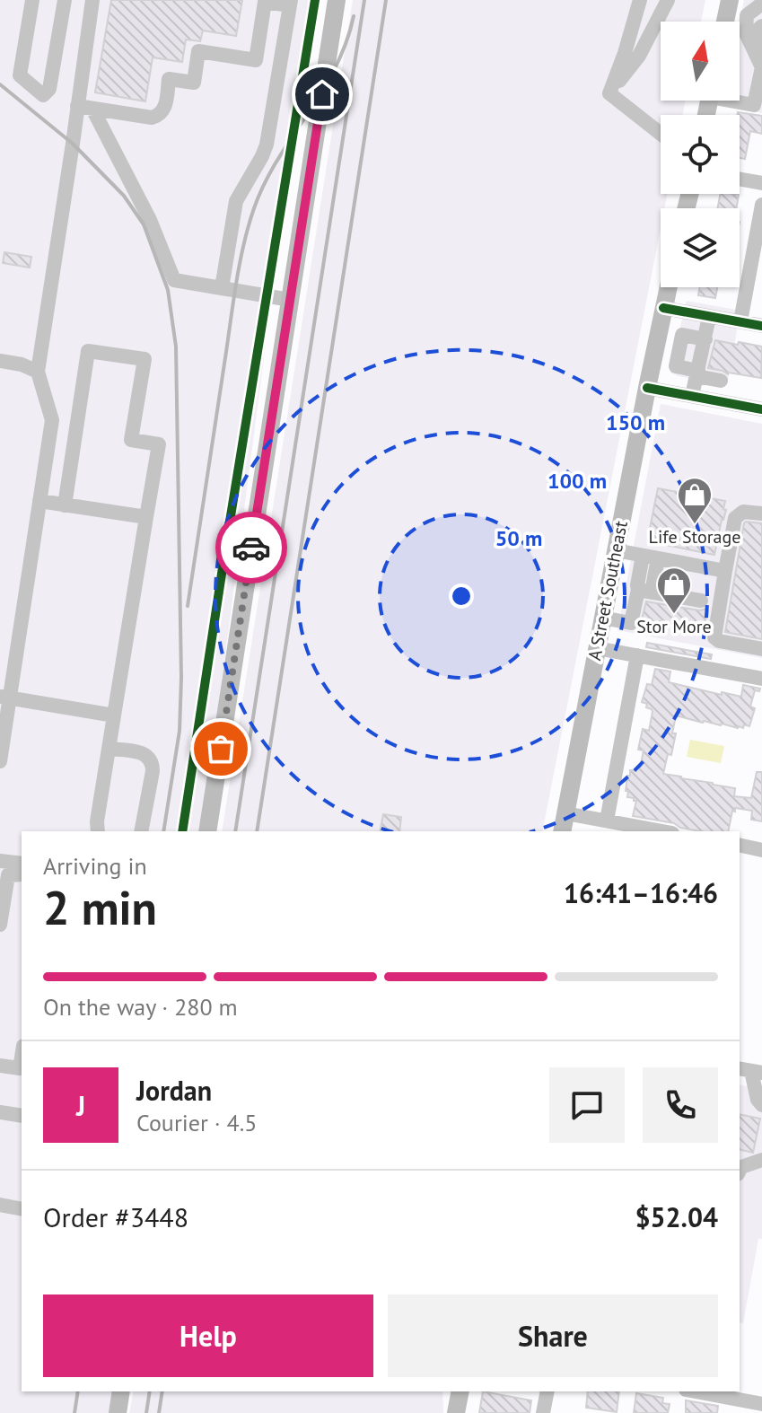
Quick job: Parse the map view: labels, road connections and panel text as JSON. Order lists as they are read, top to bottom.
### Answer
{
  "streets": {
    "main road": ["A Street Southeast"]
  },
  "places": {
    "shop": ["Life Storage", "Stor More"]
  },
  "north": "top",
  "page": {
    "heading": ["2 min", "Arriving in", "16:41–16:46"],
    "panel": [
      "Jordan",
      "Courier · 4.5",
      "Order #3448",
      "$52.04"
    ],
    "bar": "On the way · 280 m",
    "round": "J",
    "buttons": ["Help", "Share"]
  },
  "rings": ["150 m", "100 m", "50 m"]
}
